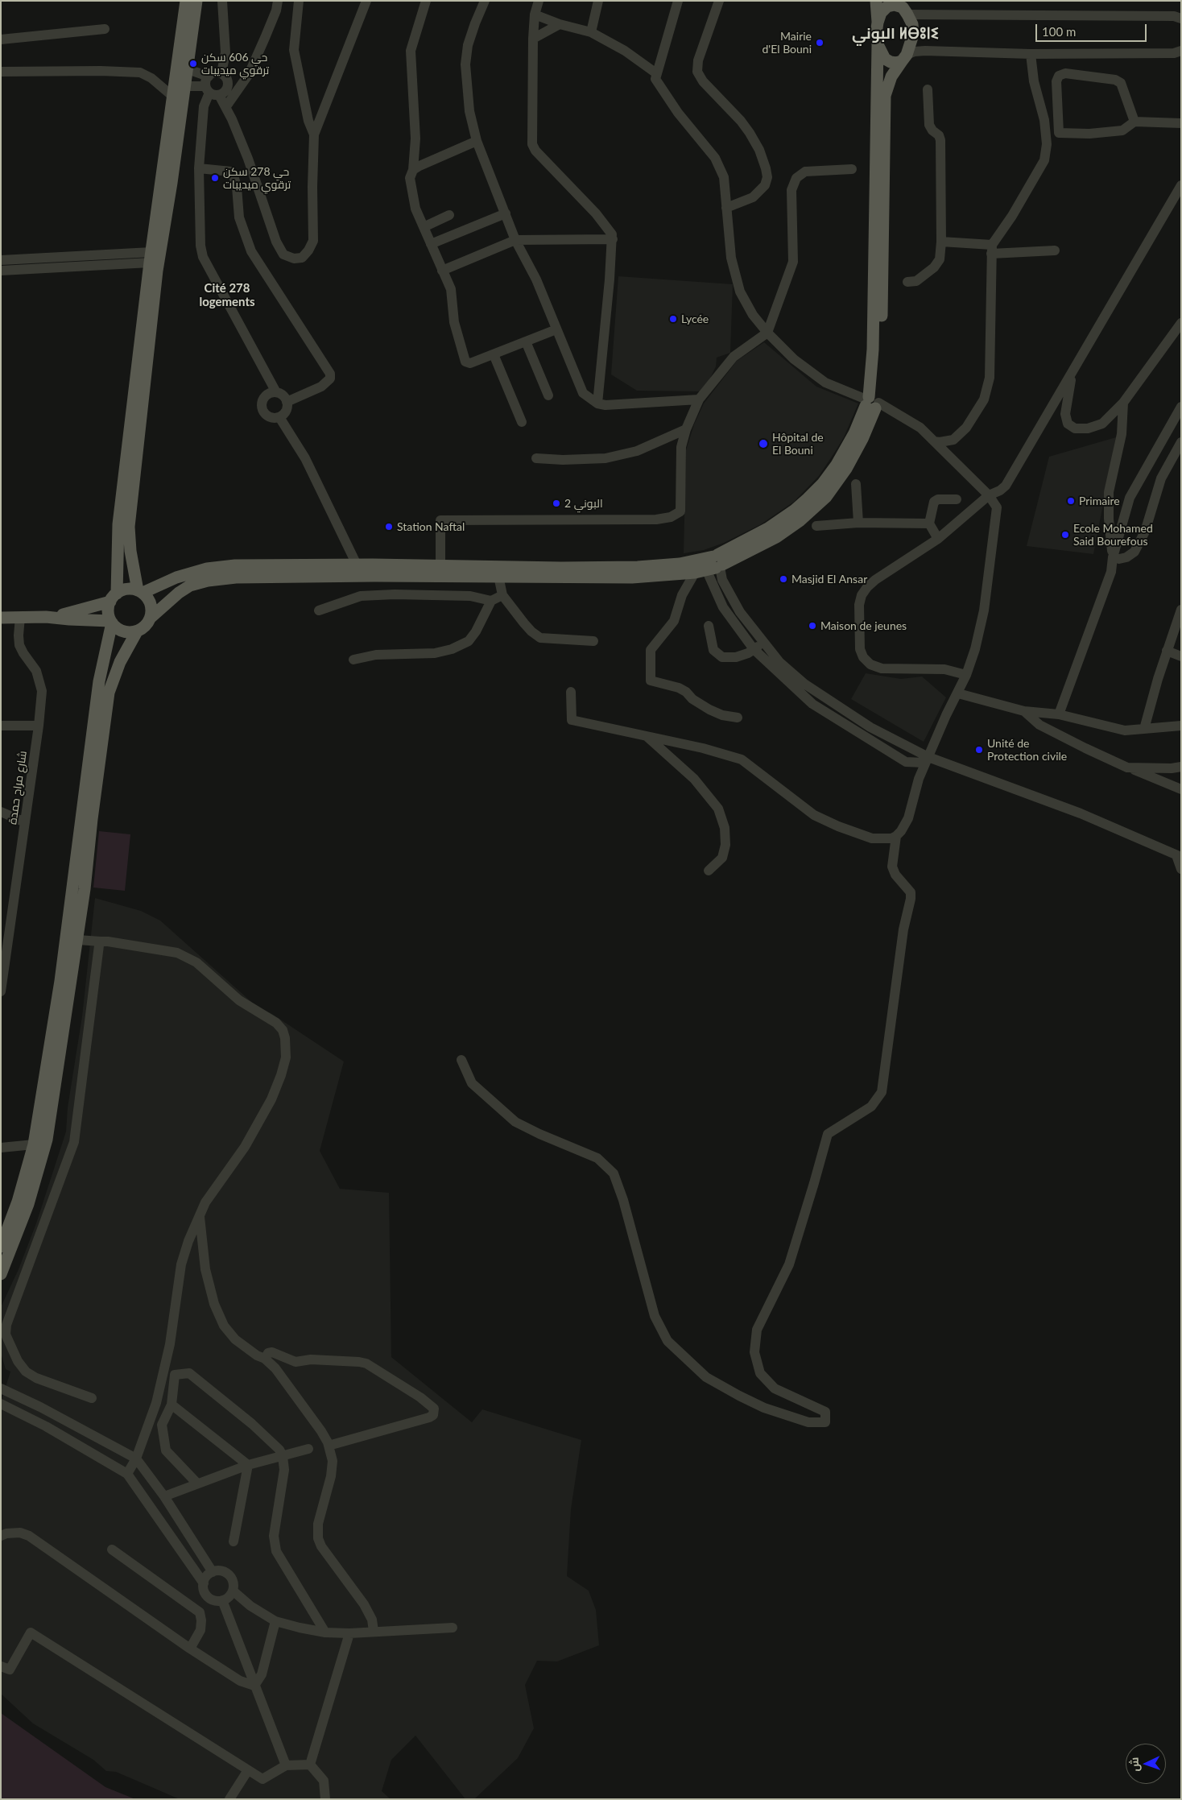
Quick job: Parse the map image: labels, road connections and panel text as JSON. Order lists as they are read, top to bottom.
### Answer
{
  "streets": {
    "street": ["شارع مراح حمدة"]
  },
  "districts": ["البوني ⵍⴱⵓⵏⵉ", "Cité 278 logements"],
  "places": [
    "Mairie d'El Bouni",
    "حي 606 سكن ترقوي ميديبات",
    "حي 278 سكن ترقوي ميديبات",
    "Lycée",
    "Hôpital de El Bouni",
    "Primaire",
    "البوني 2",
    "Station Naftal",
    "Ecole Mohamed Said Bourefous",
    "Masjid El Ansar",
    "Maison de jeunes",
    "Unité de Protection civile"
  ],
  "scale_bar": "100 m",
  "north": "left"
}
